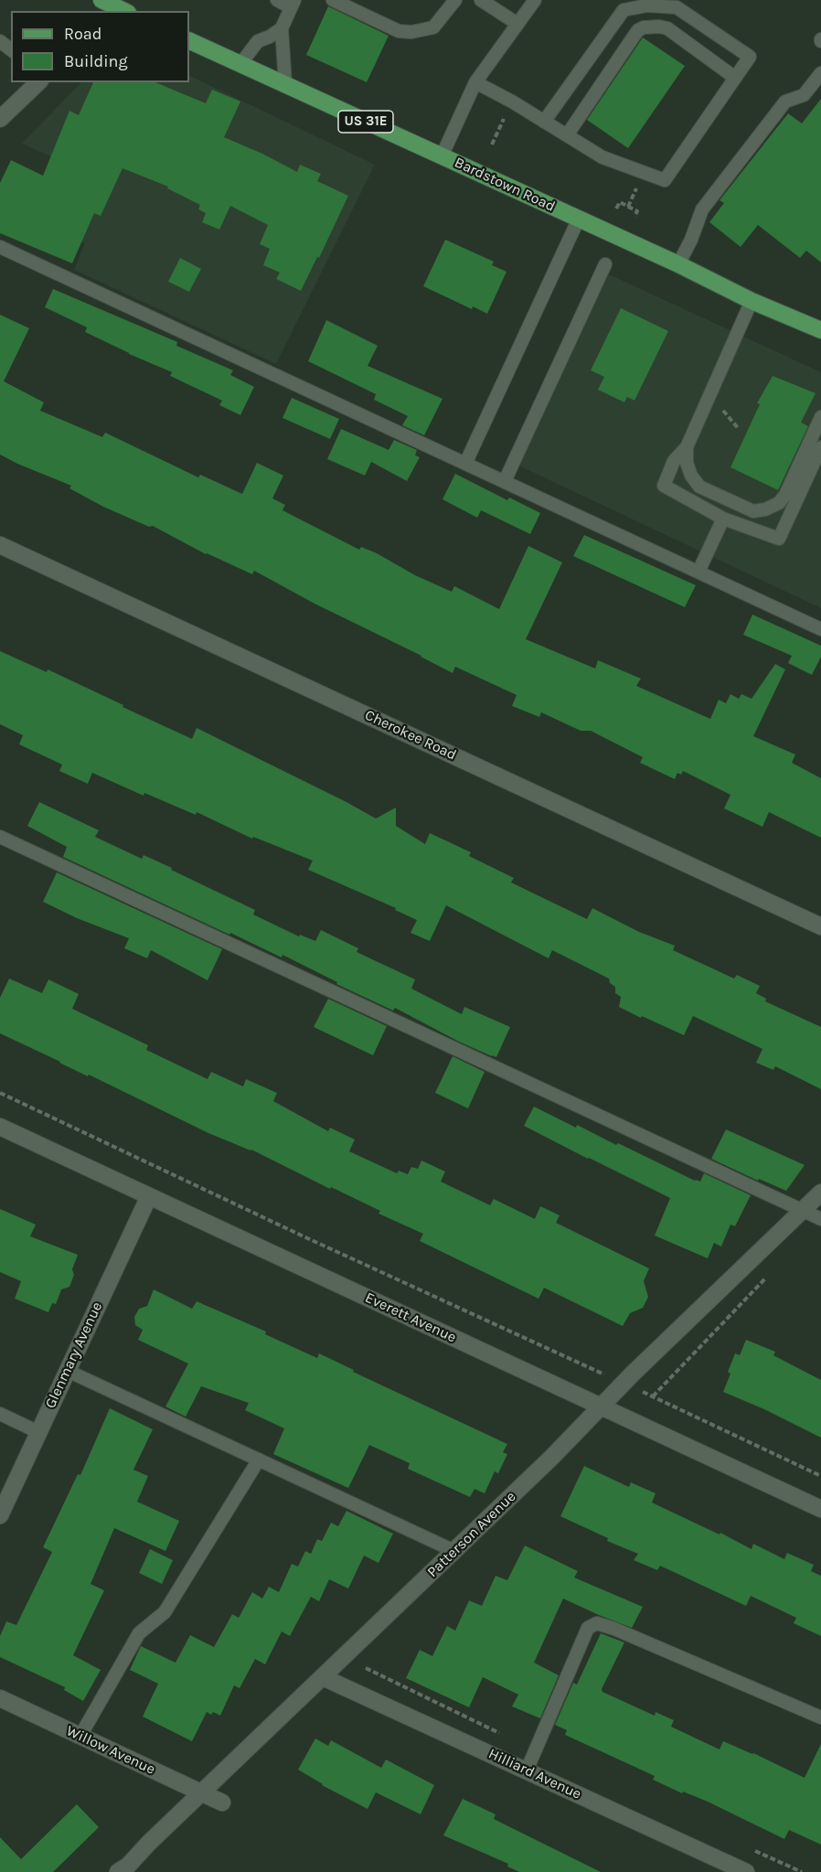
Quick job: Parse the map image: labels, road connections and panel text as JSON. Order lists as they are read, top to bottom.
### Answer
{
  "streets": {
    "main road": ["US 31E", "Bardstown Road"],
    "street": [
      "Cherokee Road",
      "Everett Avenue",
      "Glenmary Avenue",
      "Patterson Avenue",
      "Willow Avenue",
      "Hilliard Avenue"
    ]
  },
  "crossings": [
    ["Everett Avenue", "Glenmary Avenue"],
    ["Everett Avenue", "Patterson Avenue"],
    ["Patterson Avenue", "Willow Avenue"],
    ["Patterson Avenue", "Hilliard Avenue"]
  ],
  "legend": ["Road", "Building"]
}
